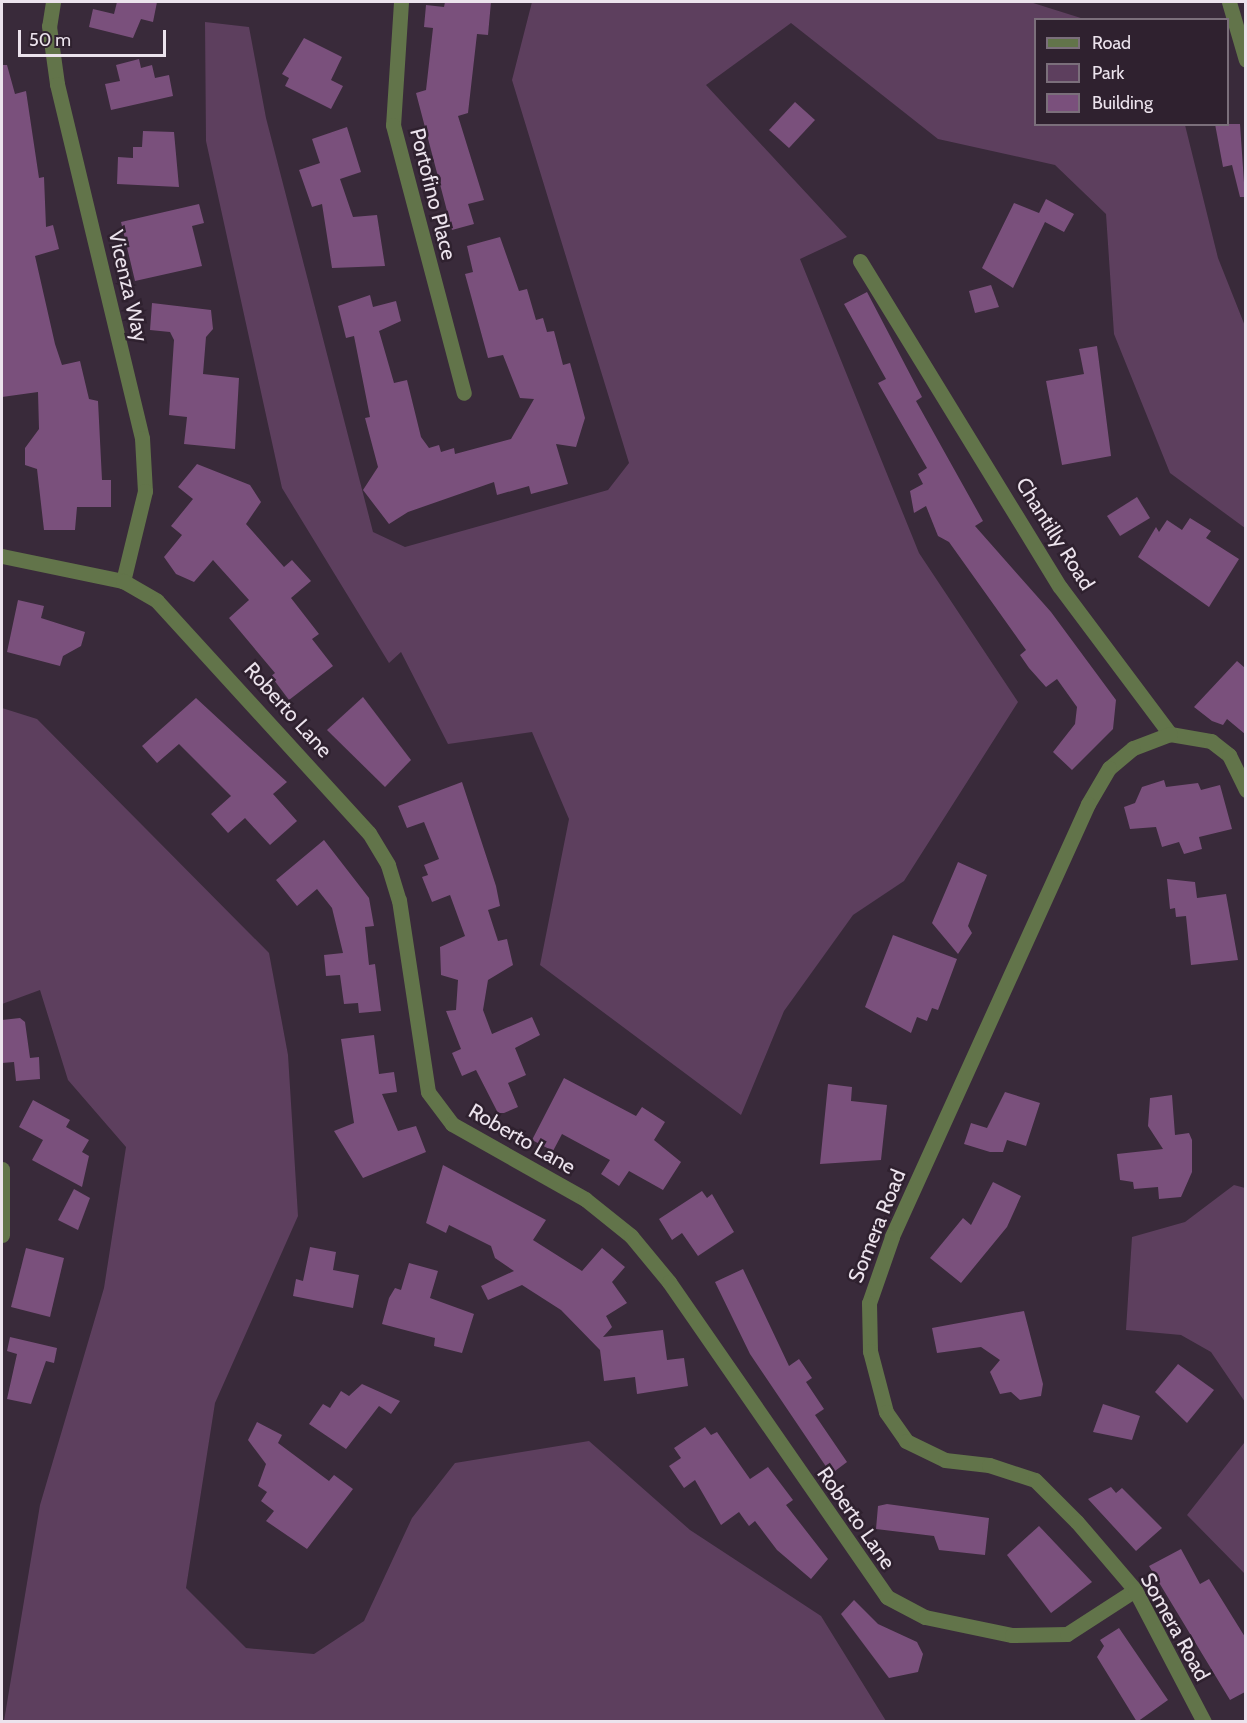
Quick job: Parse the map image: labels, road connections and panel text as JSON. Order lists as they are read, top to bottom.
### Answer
{
  "streets": {
    "street": [
      "Portofino Place",
      "Vicenza Way",
      "Chantilly Road",
      "Roberto Lane",
      "Somera Road"
    ]
  },
  "crossings": [
    ["Vicenza Way", "Roberto Lane"],
    ["Chantilly Road", "Somera Road"],
    ["Roberto Lane", "Somera Road"]
  ],
  "legend": ["Road", "Park", "Building"],
  "scale_bar": "50 m"
}
